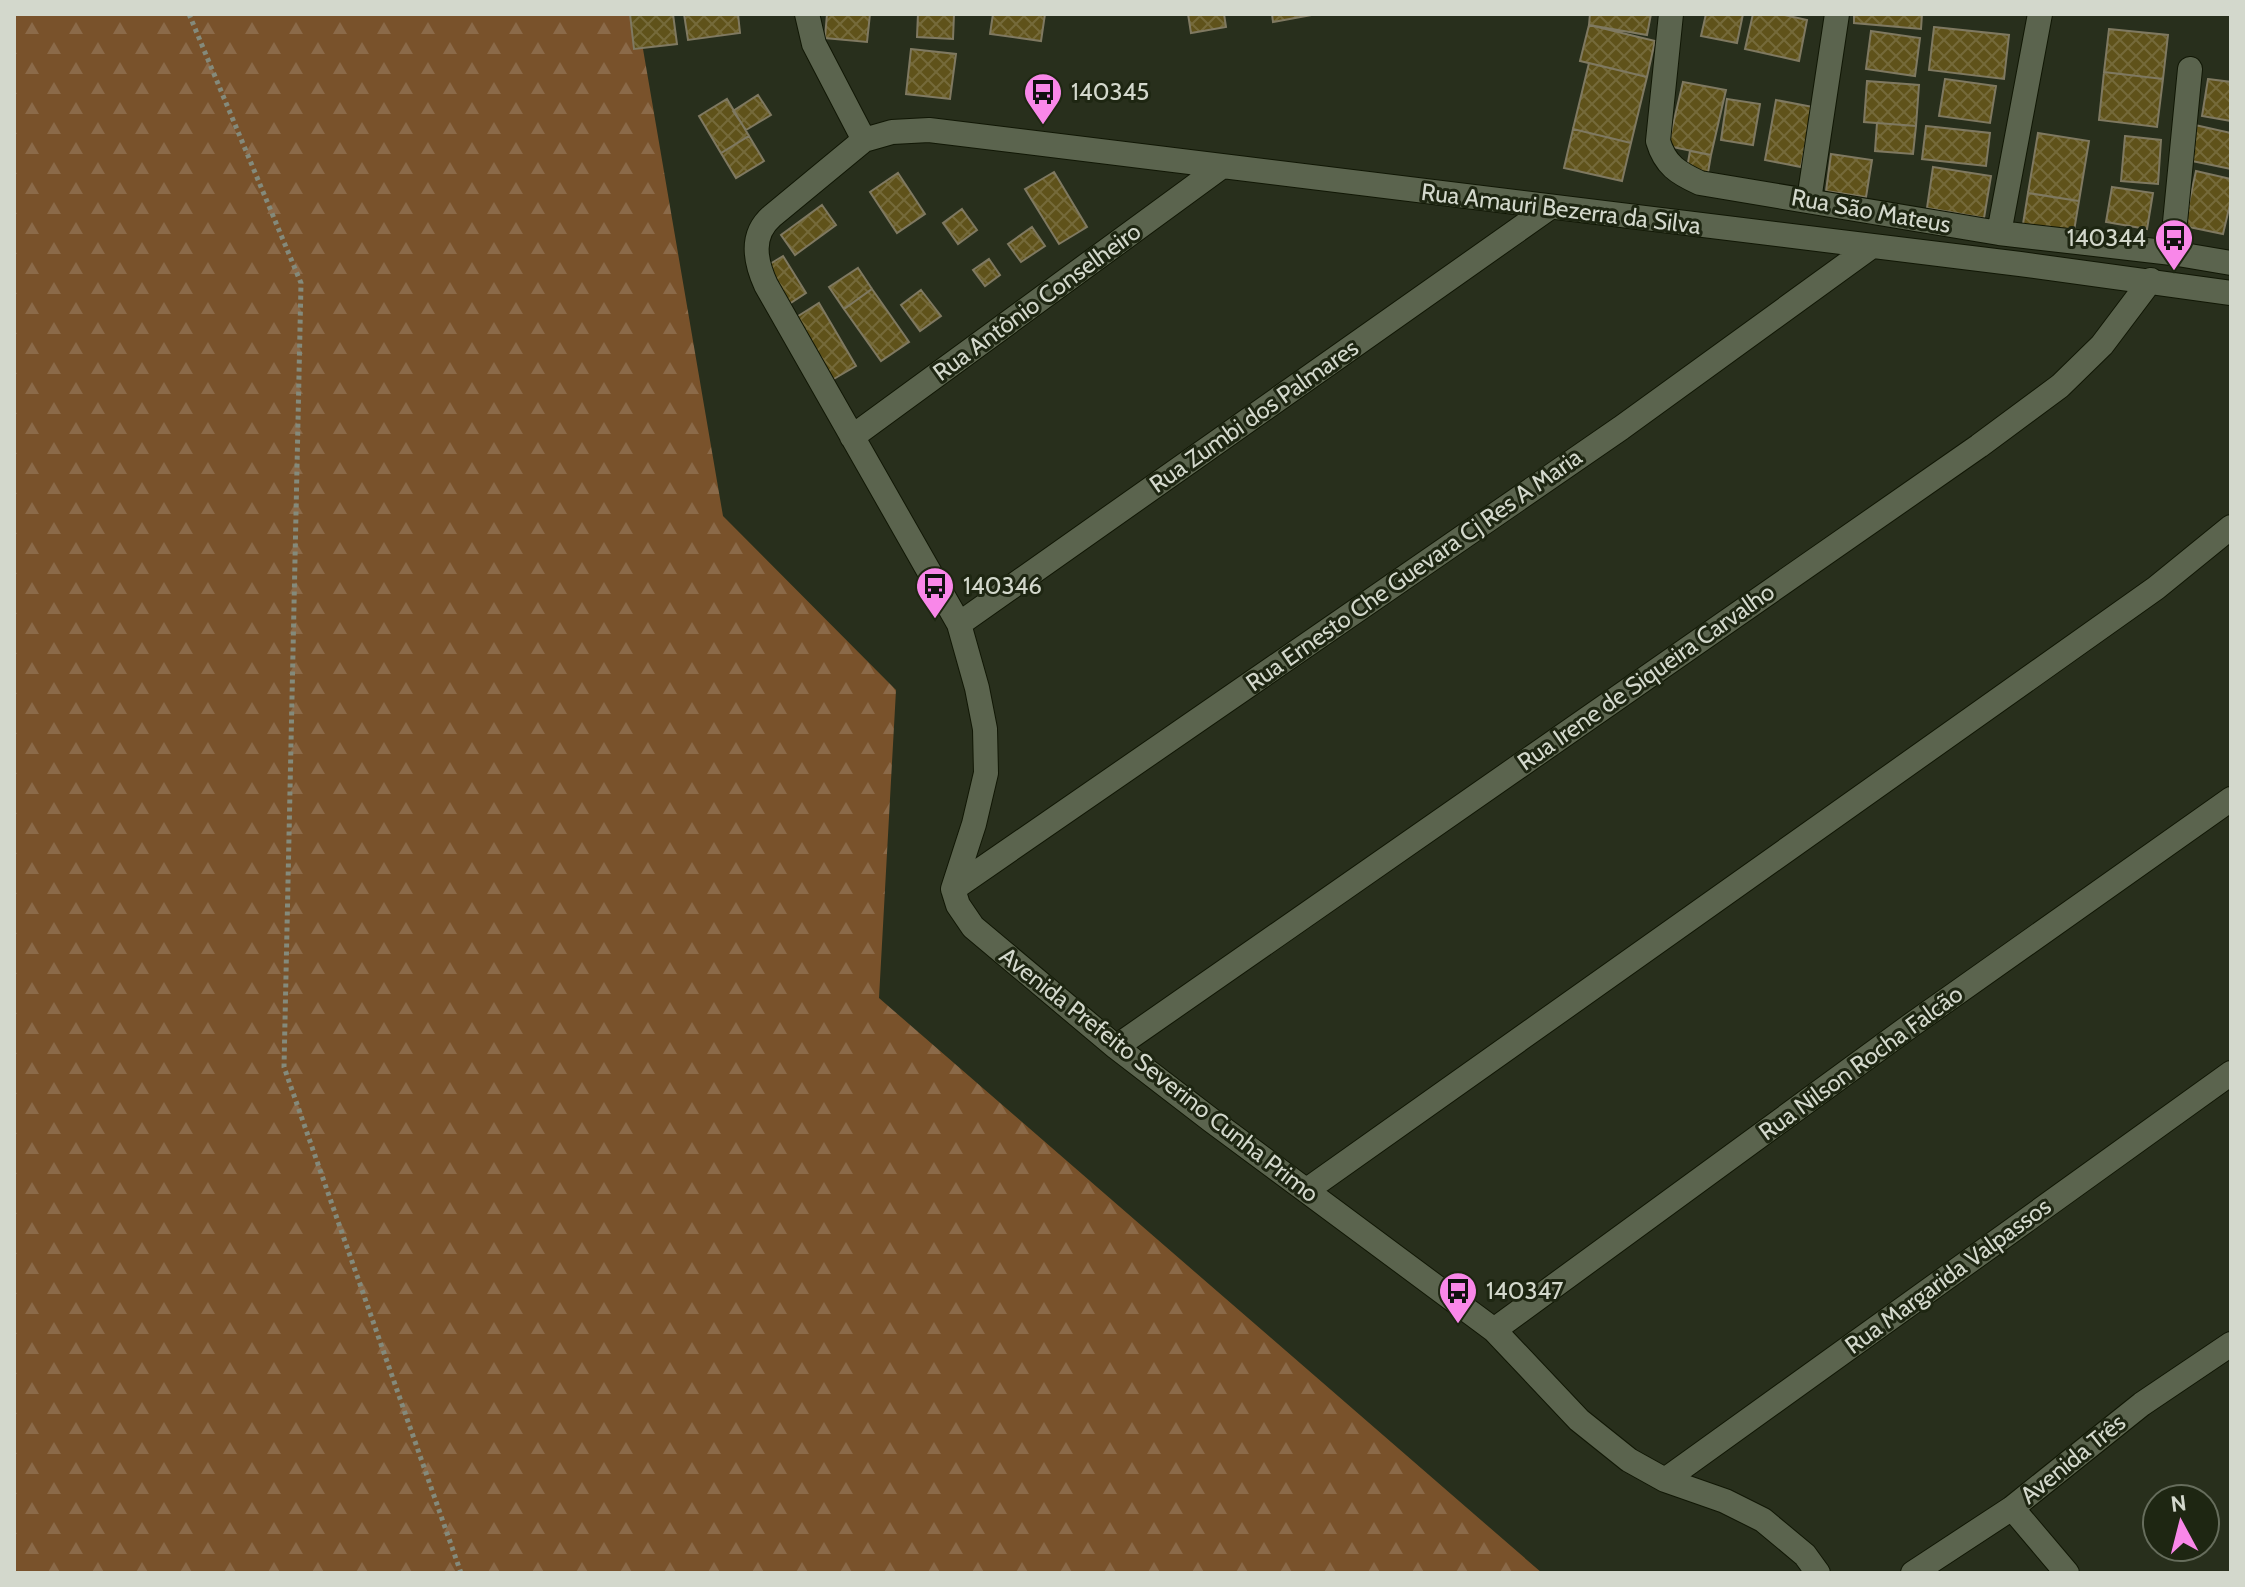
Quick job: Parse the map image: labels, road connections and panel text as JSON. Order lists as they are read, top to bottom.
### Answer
{
  "streets": {
    "street": [
      "Rua Amauri Bezerra da Silva",
      "Rua São Mateus",
      "Rua Antônio Conselheiro",
      "Rua Zumbi dos Palmares",
      "Rua Ernesto Che Guevara Cj Res A Maria",
      "Rua Irene de Siqueira Carvalho",
      "Rua Nilson Rocha Falcão",
      "Avenida Prefeito Severino Cunha Primo",
      "Rua Margarida Valpassos",
      "Avenida Três"
    ]
  },
  "crossings": [
    ["Rua Amauri Bezerra da Silva", "Rua Antônio Conselheiro"],
    ["Rua Amauri Bezerra da Silva", "Rua Zumbi dos Palmares"],
    ["Rua Amauri Bezerra da Silva", "Rua Ernesto Che Guevara Cj Res A Maria"],
    ["Rua Amauri Bezerra da Silva", "Rua Irene de Siqueira Carvalho"],
    ["Rua Ernesto Che Guevara Cj Res A Maria", "Avenida Prefeito Severino Cunha Primo"],
    ["Rua Irene de Siqueira Carvalho", "Avenida Prefeito Severino Cunha Primo"],
    ["Rua Nilson Rocha Falcão", "Avenida Prefeito Severino Cunha Primo"],
    ["Avenida Prefeito Severino Cunha Primo", "Rua Margarida Valpassos"]
  ],
  "places": {
    "bus stop": [
      "140345",
      "140344",
      "140346",
      "140347"
    ]
  },
  "north": "top"
}
